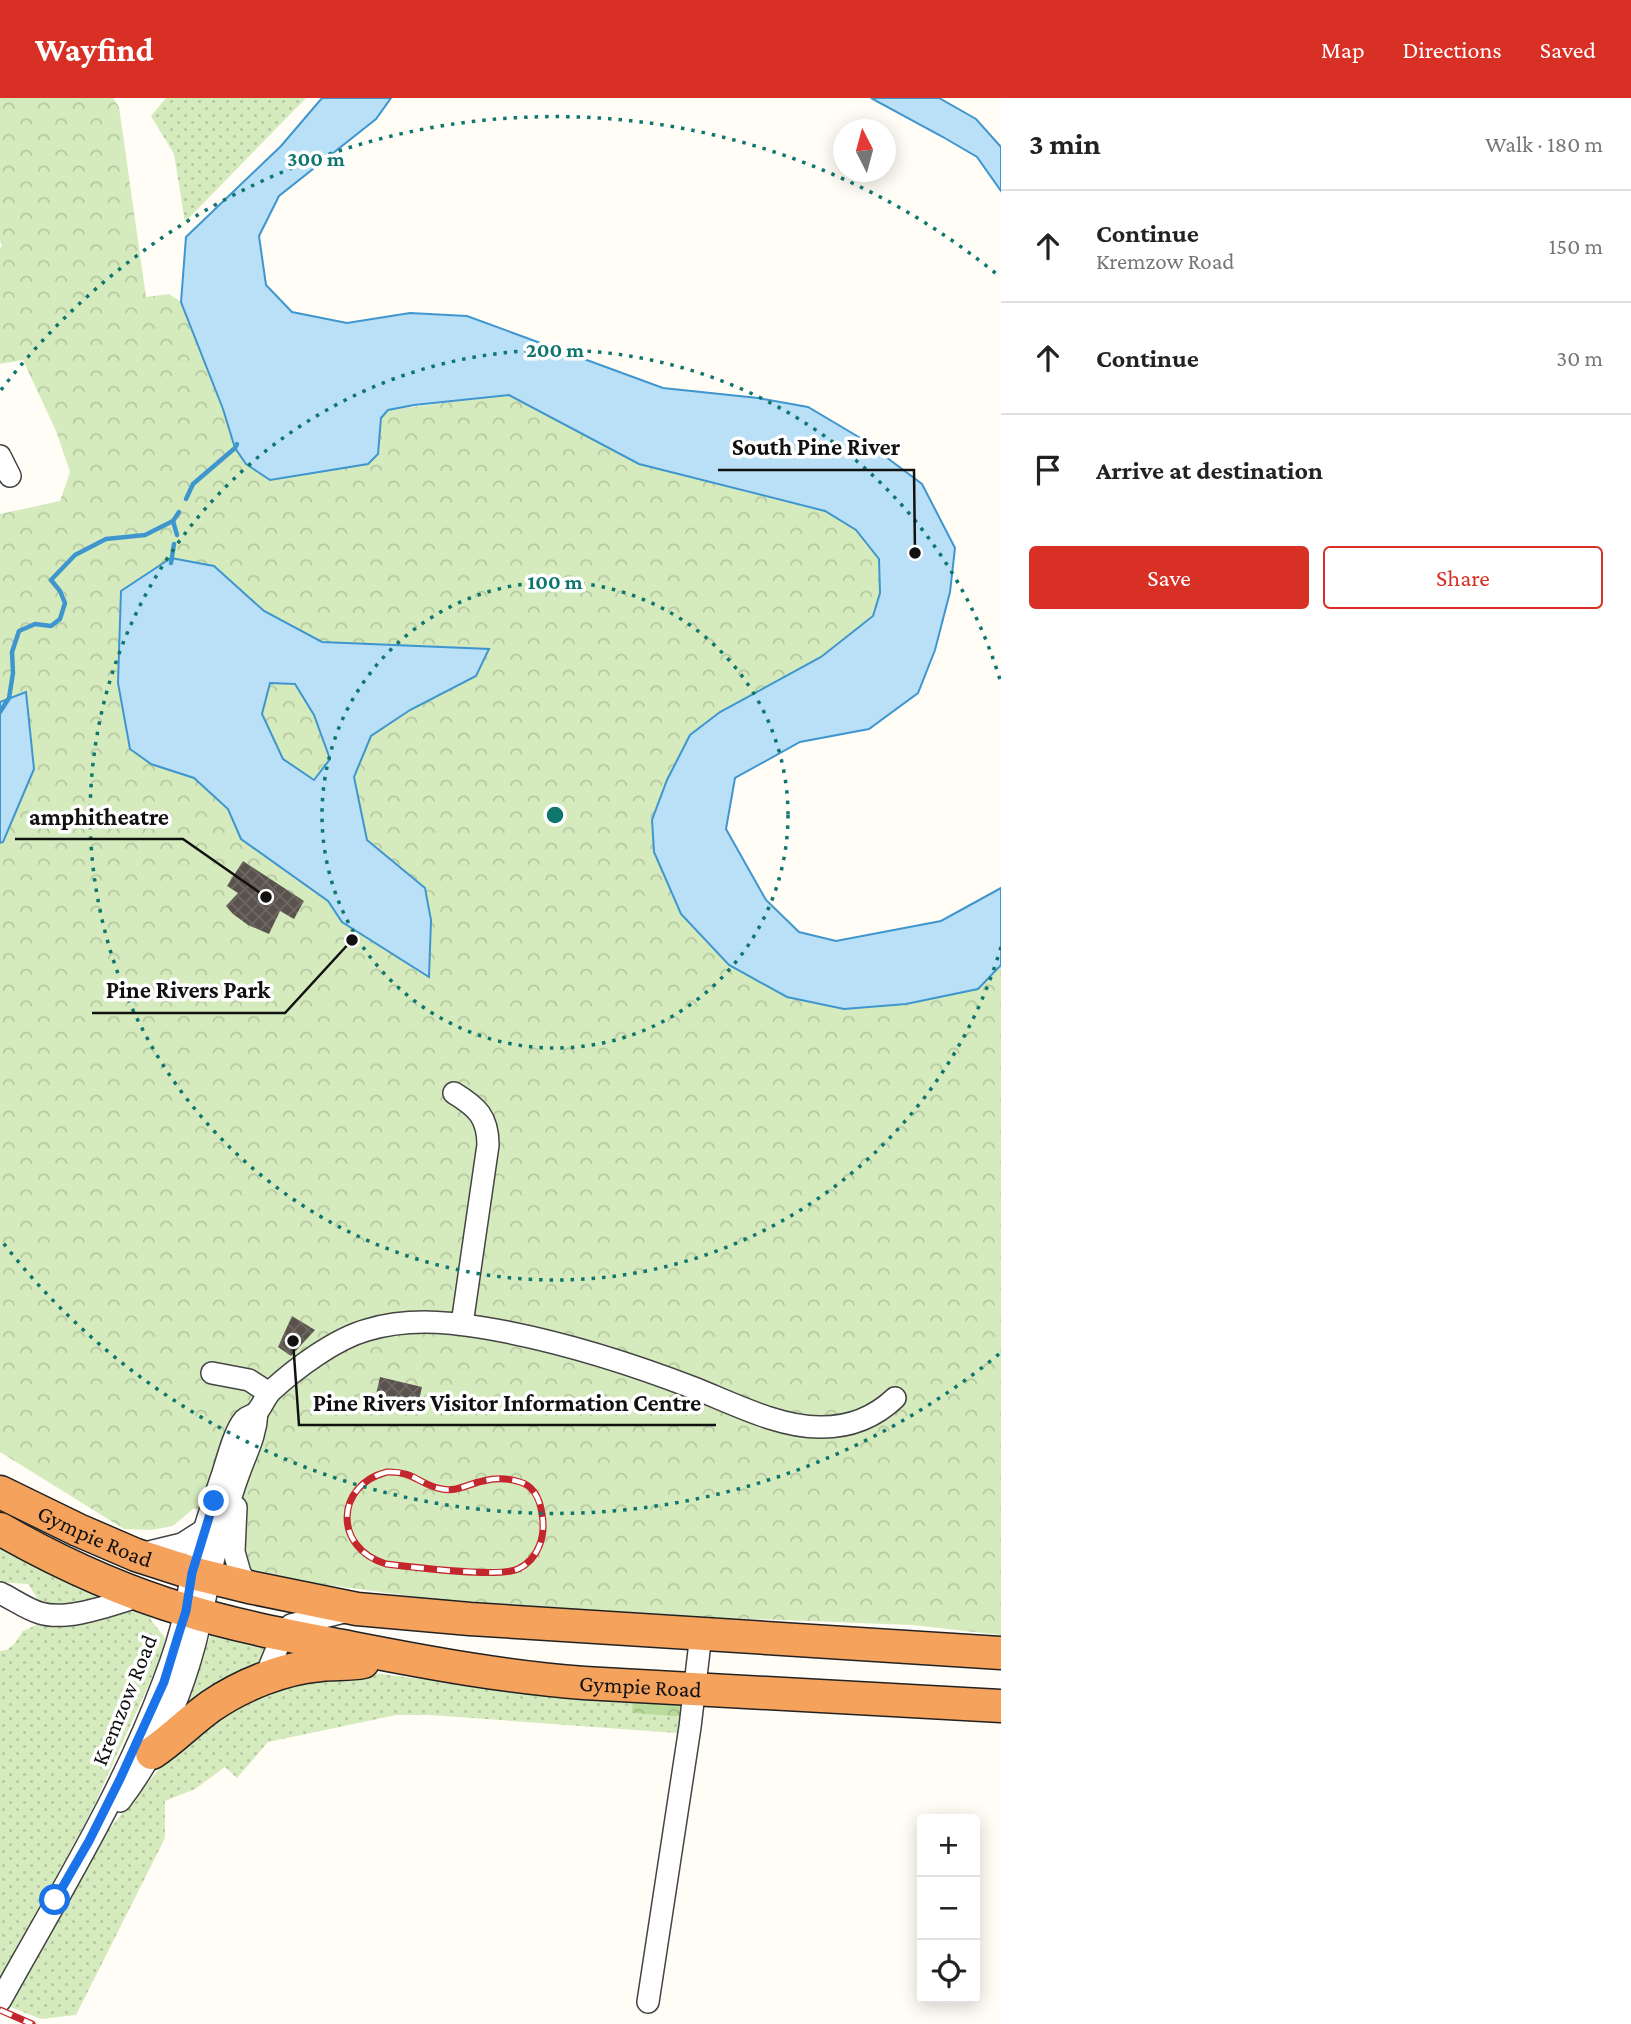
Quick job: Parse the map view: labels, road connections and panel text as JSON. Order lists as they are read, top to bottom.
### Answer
{
  "streets": {
    "highway": ["Gympie Road"],
    "street": ["Kremzow Road"]
  },
  "crossings": [
    ["Gympie Road", "Kremzow Road"]
  ],
  "places": [
    "South Pine River",
    "amphitheatre",
    "Pine Rivers Park",
    "Pine Rivers Visitor Information Centre"
  ],
  "north": "top",
  "page": {
    "header": "Wayfind",
    "nav": ["Map", "Directions", "Saved"],
    "heading": ["3 min", "Walk · 180 m"],
    "list": [
      ["Continue", "Kremzow Road", "150 m"],
      ["Continue", "30 m"],
      "Arrive at destination"
    ],
    "buttons": ["Save", "Share"],
    "map_buttons": ["+", "−"]
  },
  "rings": ["300 m", "200 m", "100 m"]
}
